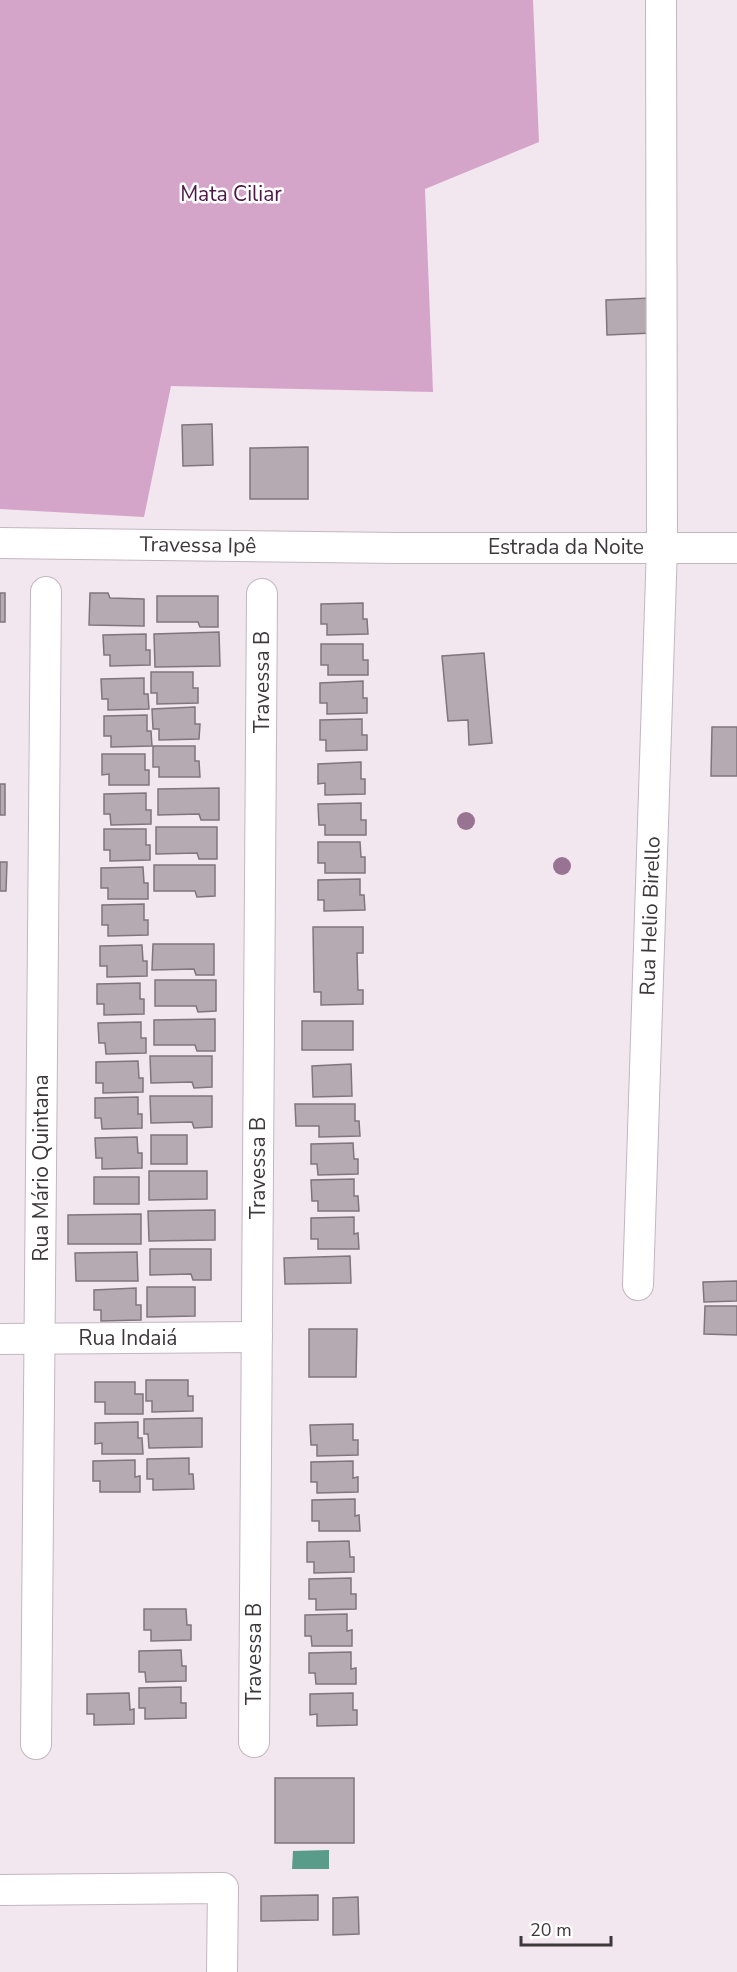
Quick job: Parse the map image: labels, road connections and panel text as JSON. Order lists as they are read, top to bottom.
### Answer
{
  "streets": {
    "street": [
      "Travessa Ipê",
      "Estrada da Noite",
      "Travessa B",
      "Rua Helio Birello",
      "Rua Mário Quintana",
      "Rua Indaiá"
    ]
  },
  "crossings": [
    ["Travessa Ipê", "Estrada da Noite"],
    ["Estrada da Noite", "Rua Helio Birello"],
    ["Travessa B", "Rua Indaiá"],
    ["Rua Mário Quintana", "Rua Indaiá"]
  ],
  "parks": ["Mata Ciliar"],
  "scale_bar": "20 m"
}
